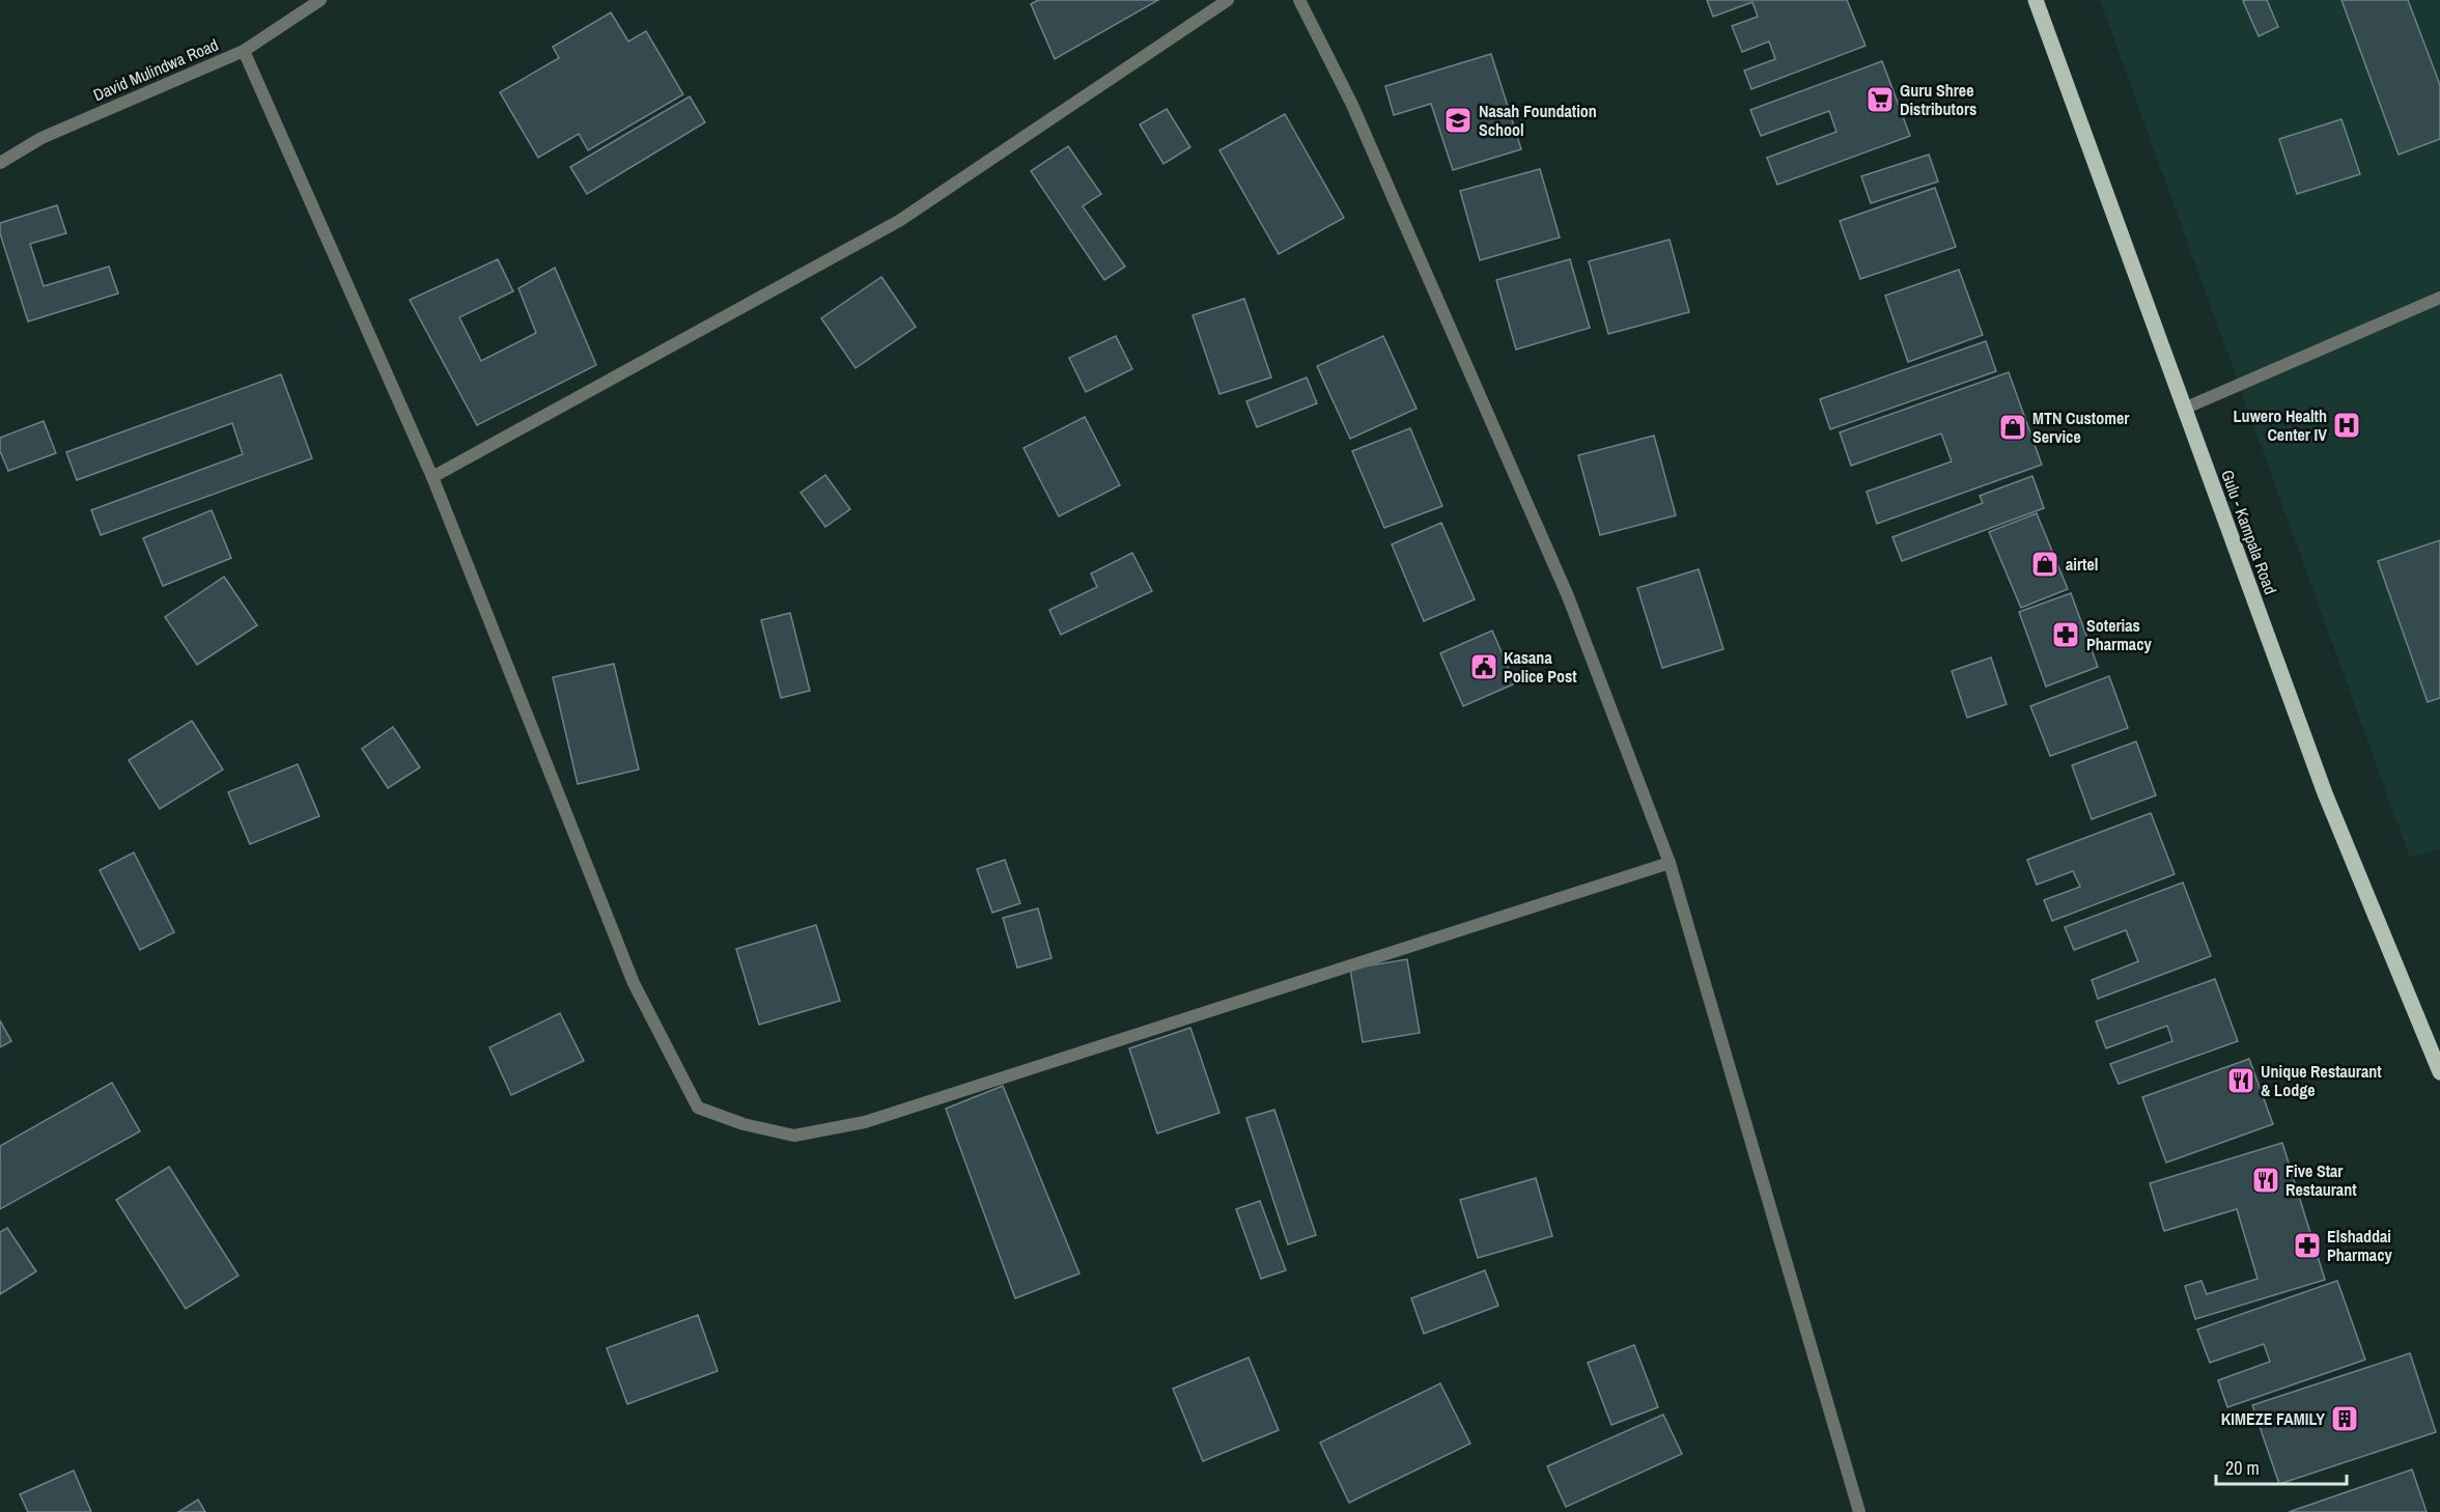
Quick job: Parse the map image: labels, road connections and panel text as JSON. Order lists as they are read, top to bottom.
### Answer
{
  "streets": {
    "main road": ["Gulu - Kampala Road"],
    "street": ["David Mulindwa Road"]
  },
  "places": {
    "supermarket": ["Guru Shree Distributors"],
    "school or university": ["Nasah Foundation School"],
    "hospital": ["Luwero Health Center IV"],
    "shop": ["MTN Customer Service", "airtel"],
    "pharmacy": ["Soterias Pharmacy", "Elshaddai Pharmacy"],
    "public building": ["Kasana Police Post"],
    "restaurant": ["Unique Restaurant & Lodge", "Five Star Restaurant"],
    "building": ["KIMEZE FAMILY"]
  },
  "scale_bar": "20 m"
}
